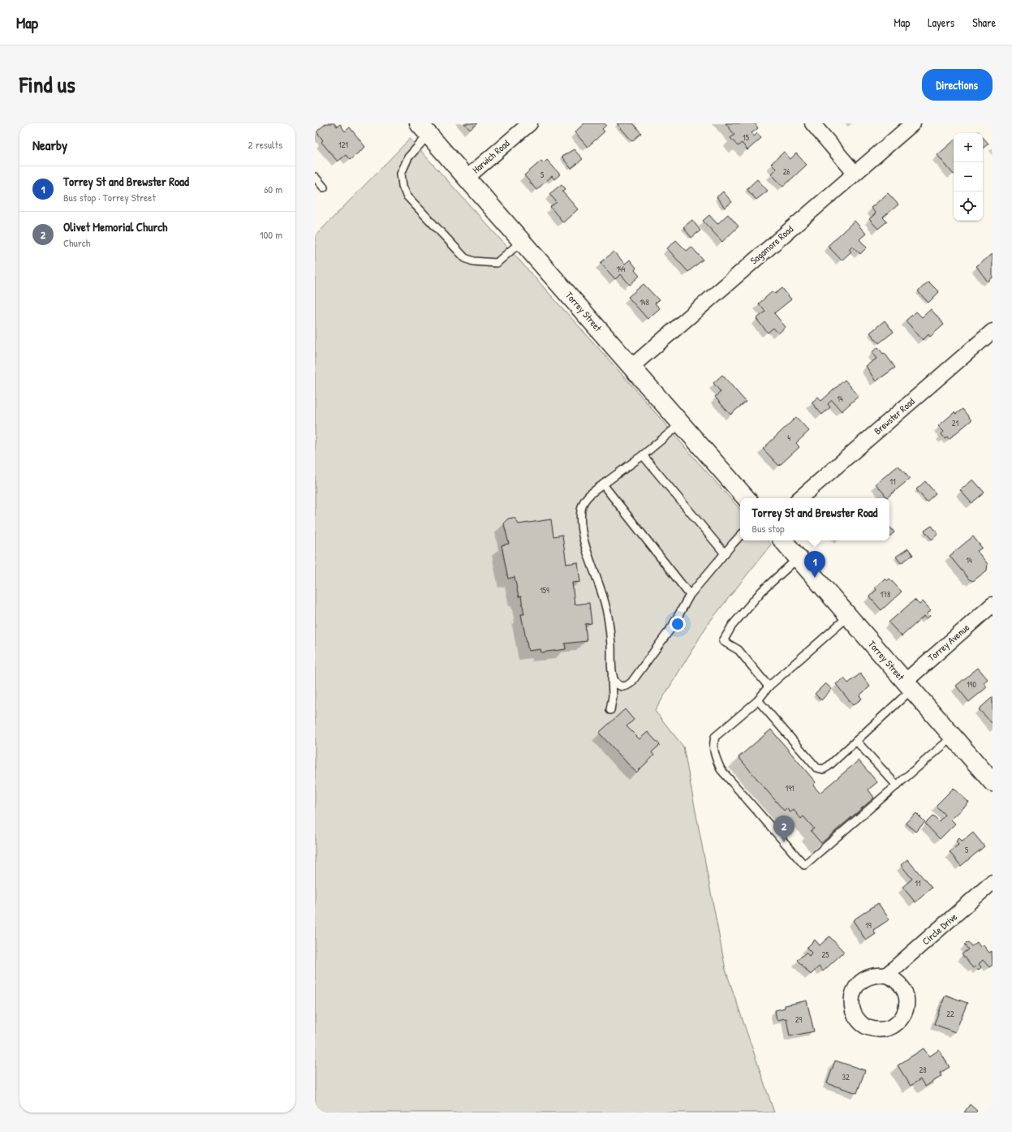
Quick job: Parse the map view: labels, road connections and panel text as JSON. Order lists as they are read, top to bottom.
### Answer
{
  "streets": {
    "main road": ["Torrey Street"],
    "street": [
      "Harwich Road",
      "Sagamore Road",
      "Brewster Road",
      "Torrey Avenue",
      "Circle Drive"
    ]
  },
  "crossings": [
    ["Harwich Road", "Torrey Street"],
    ["Sagamore Road", "Torrey Street"],
    ["Torrey Street", "Torrey Avenue"]
  ],
  "house_numbers": [
    "15",
    "121",
    "26",
    "5",
    "144",
    "148",
    "14",
    "21",
    "4",
    "11",
    "14",
    "159",
    "178",
    "190",
    "191",
    "5",
    "11",
    "19",
    "25",
    "22",
    "29",
    "28",
    "32"
  ],
  "page": {
    "header": "Map",
    "nav": ["Map", "Layers", "Share"],
    "title": "Find us",
    "buttons": "Directions",
    "heading": ["Nearby", "2 results"],
    "map_buttons": ["+", "−"],
    "list": [
      {
        "mark": "1",
        "name": "Torrey St and Brewster Road",
        "note": "Bus stop · Torrey Street",
        "value": "60 m"
      },
      {
        "mark": "2",
        "name": "Olivet Memorial Church",
        "note": "Church",
        "value": "100 m"
      }
    ],
    "popup": ["Torrey St and Brewster Road", "Bus stop"],
    "pins": ["1", "2"]
  }
}
